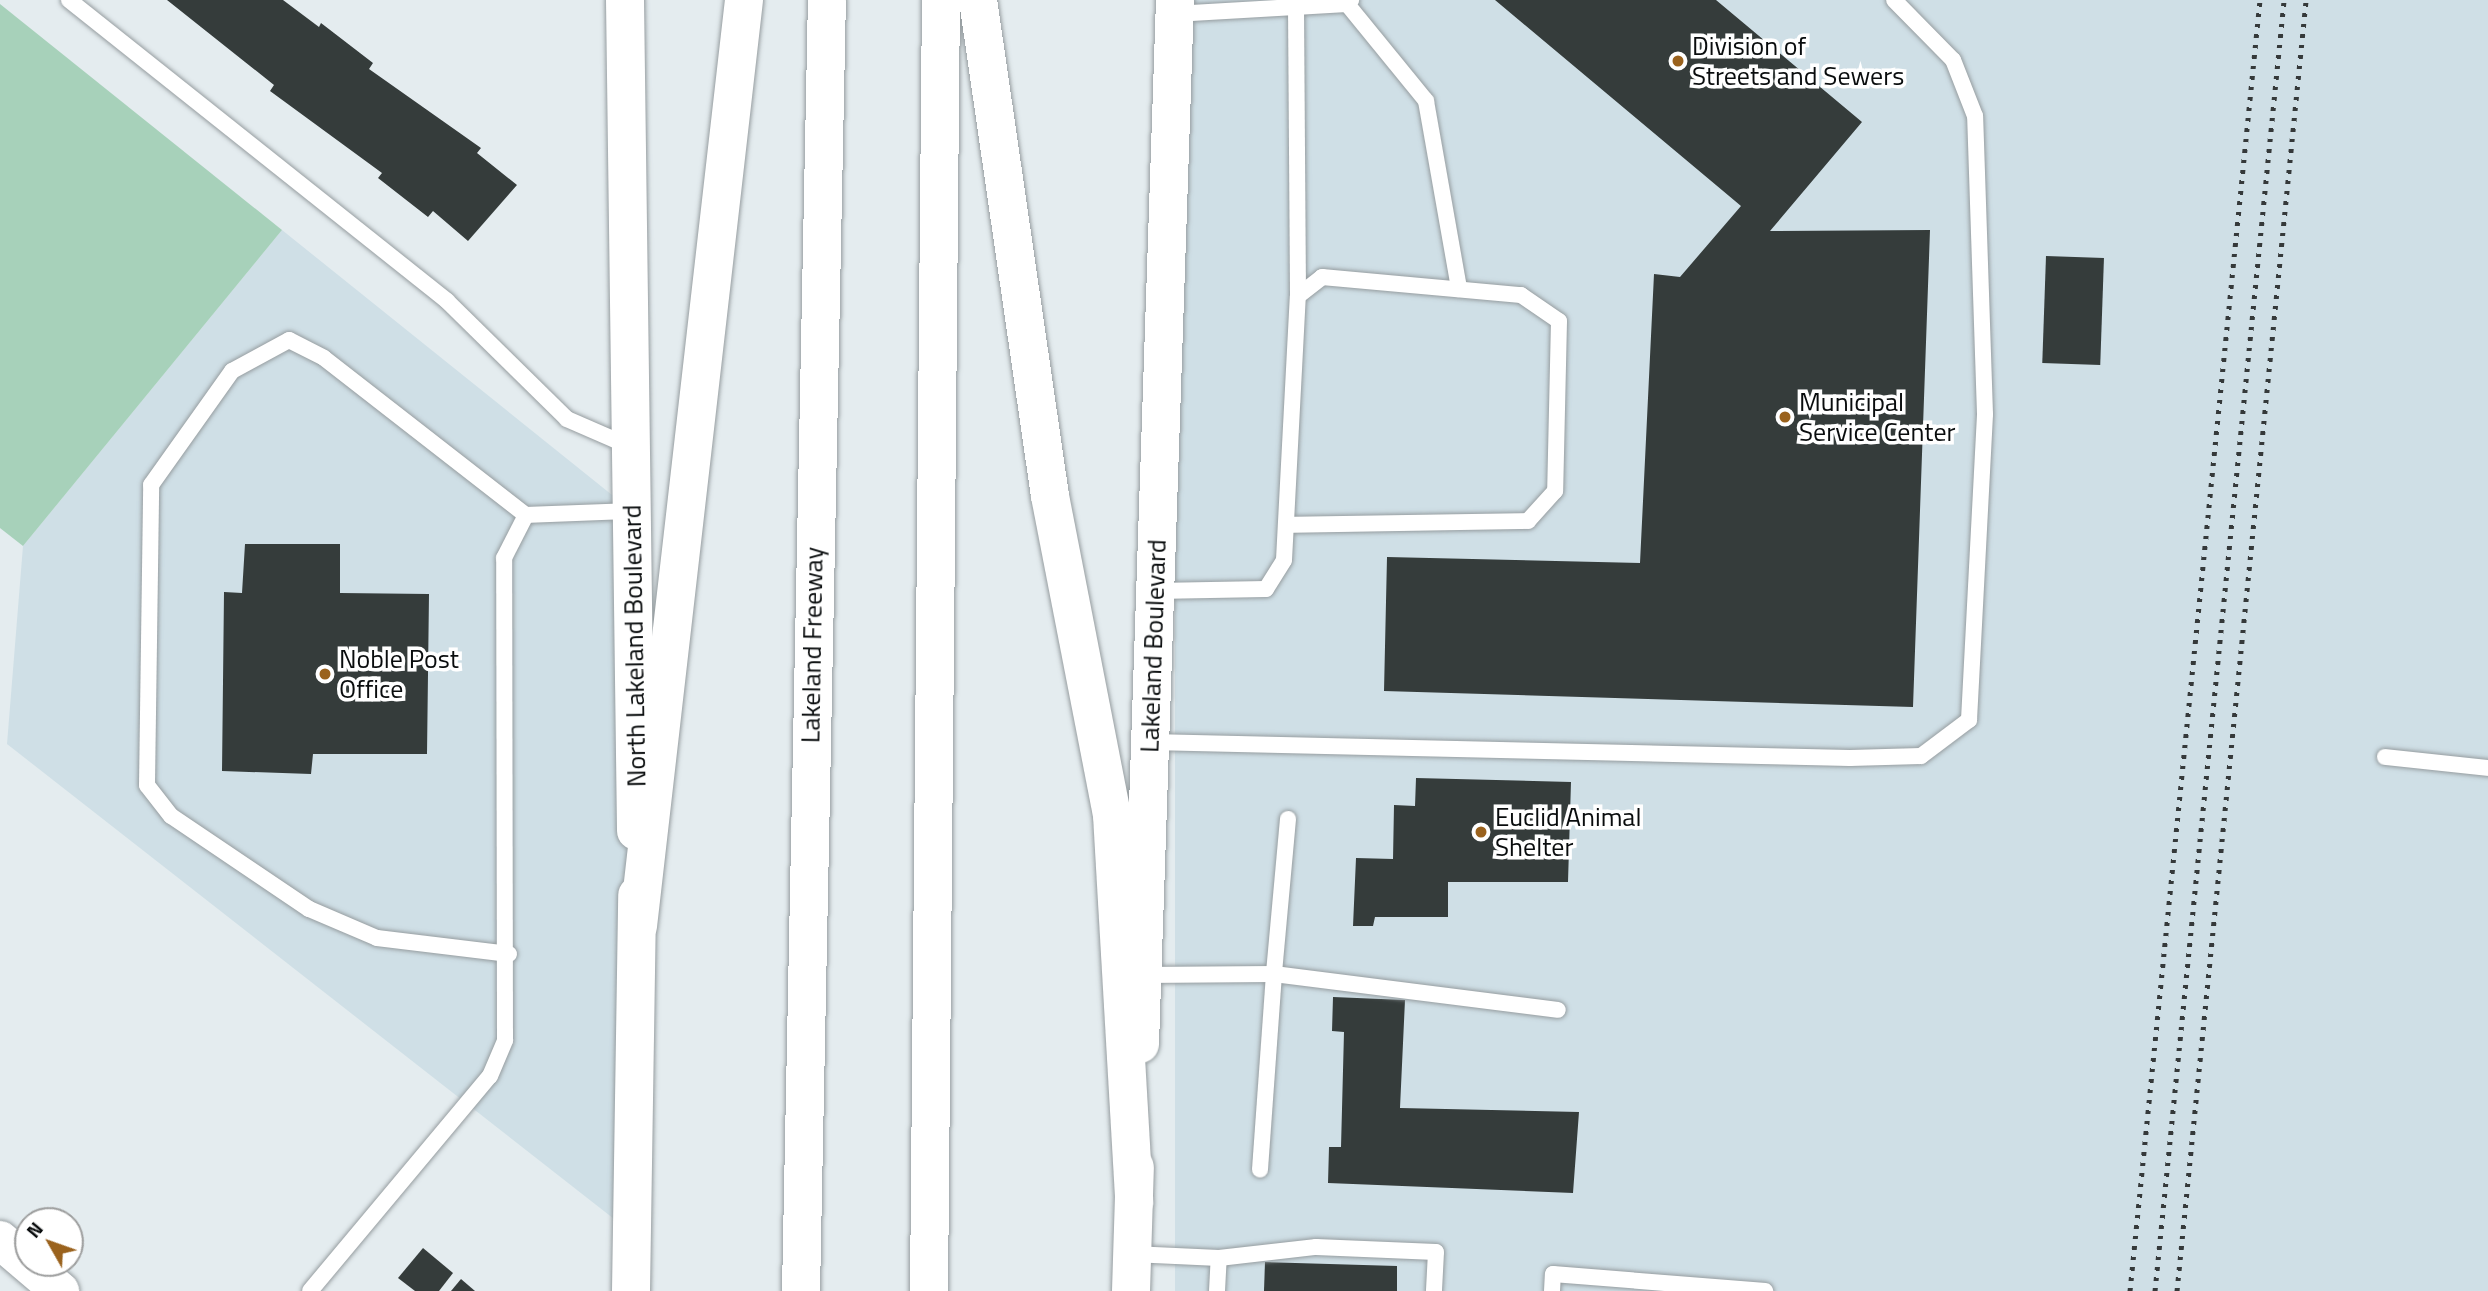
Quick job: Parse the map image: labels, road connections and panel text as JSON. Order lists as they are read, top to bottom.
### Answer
{
  "streets": {
    "main road": ["Lakeland Freeway", "North Lakeland Boulevard", "Lakeland Boulevard"]
  },
  "places": [
    "Division of Streets and Sewers",
    "Municipal Service Center",
    "Noble Post Office",
    "Euclid Animal Shelter"
  ],
  "north": "top left"
}
